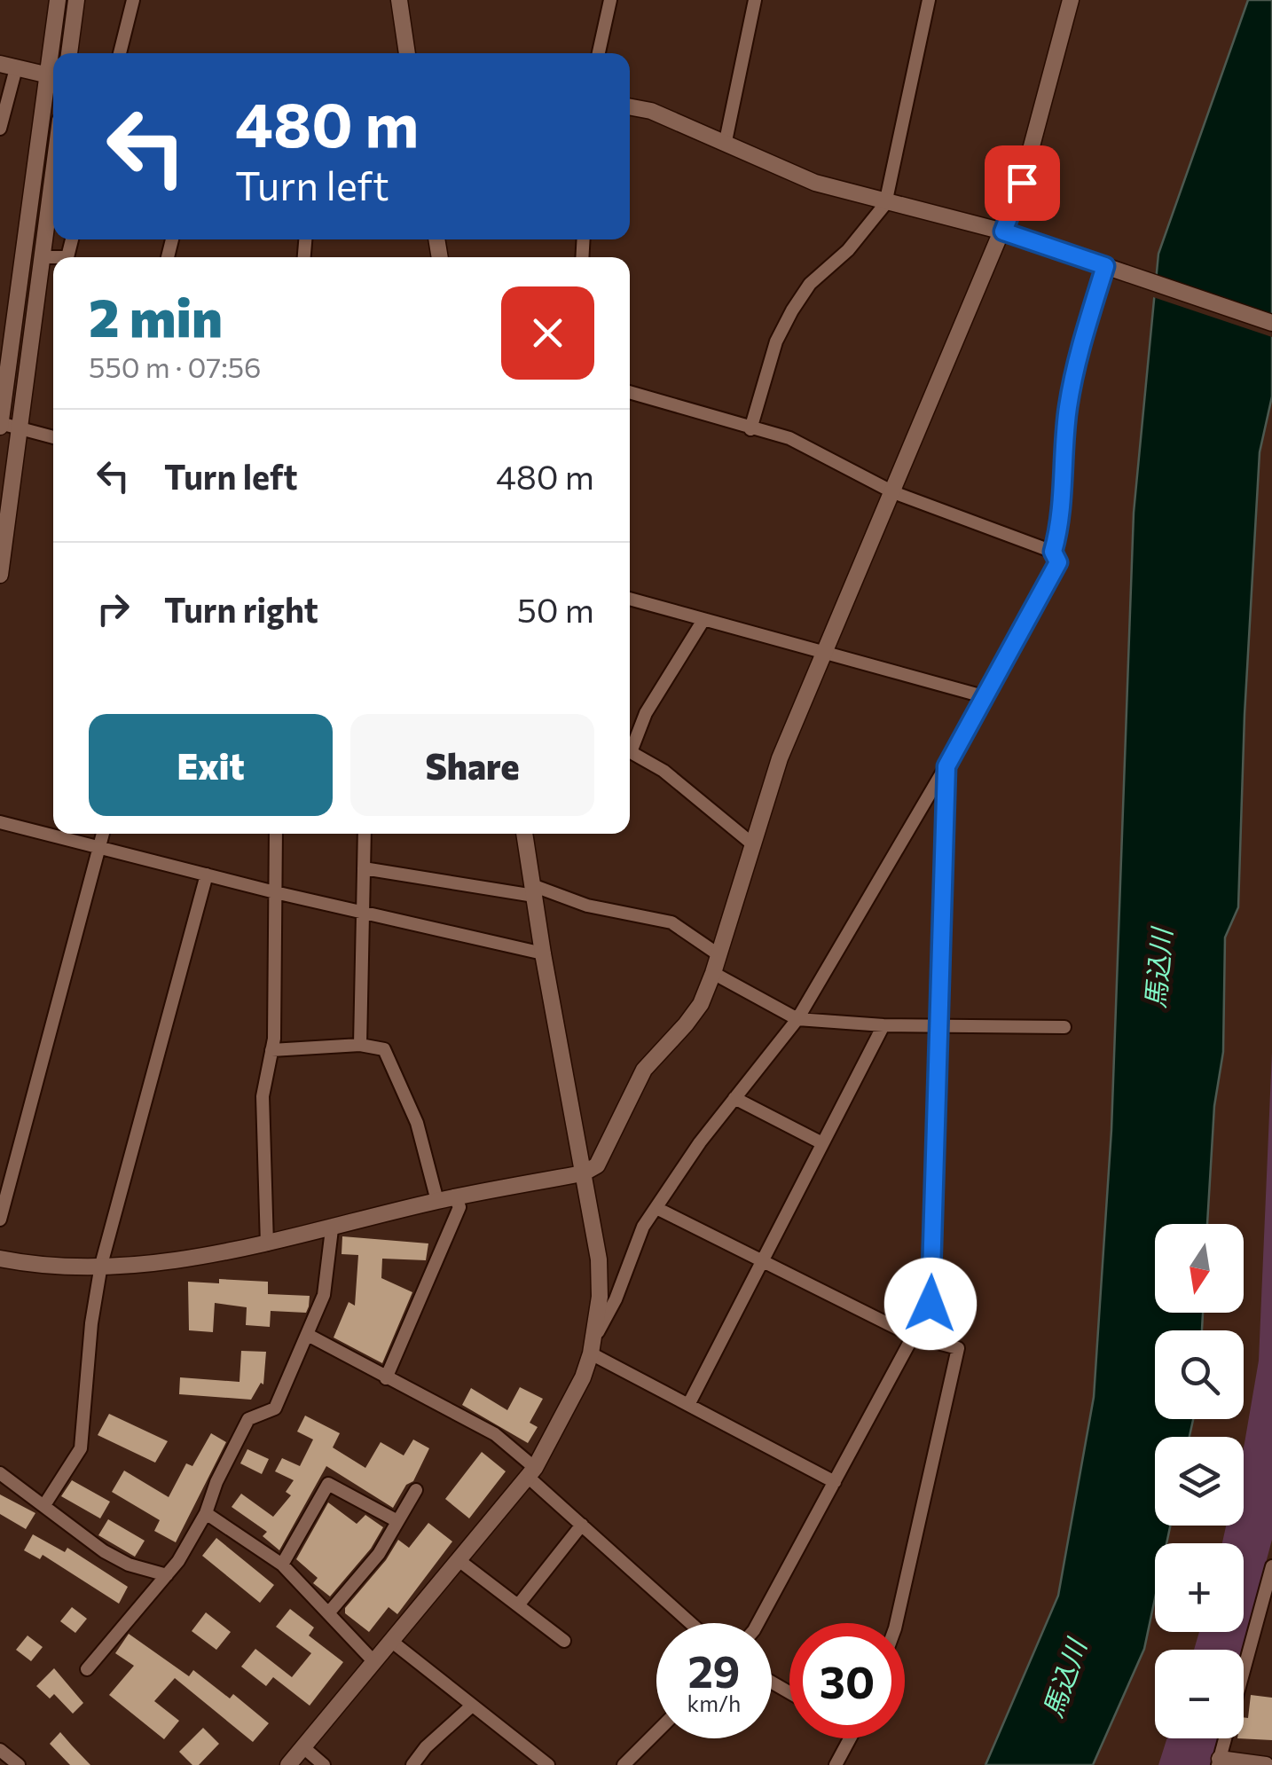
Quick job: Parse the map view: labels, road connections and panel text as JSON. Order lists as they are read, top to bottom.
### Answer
{
  "water": ["馬込川"],
  "north": "bottom",
  "page": {
    "turn": ["480 m", "Turn left"],
    "heading": ["2 min", "550 m · 07:56"],
    "list": [
      {
        "name": "Turn left",
        "value": "480 m"
      },
      {
        "name": "Turn right",
        "value": "50 m"
      }
    ],
    "buttons": ["Exit", "Share"],
    "map_buttons": ["+", "−"],
    "speed": "29 km/h",
    "limit": "30"
  }
}
